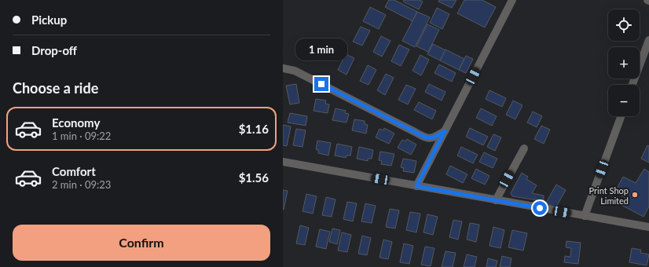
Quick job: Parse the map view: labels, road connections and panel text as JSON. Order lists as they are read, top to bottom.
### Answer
{
  "places": ["Print Shop Limited"],
  "page": {
    "banner": ["Pickup", "Drop-off"],
    "map_buttons": ["+", "−"],
    "bubble": "1 min",
    "heading": "Choose a ride",
    "list": [
      {
        "name": "Economy",
        "note": "1 min · 09:22",
        "value": "$1.16"
      },
      {
        "name": "Comfort",
        "note": "2 min · 09:23",
        "value": "$1.56"
      }
    ],
    "buttons": "Confirm"
  }
}
